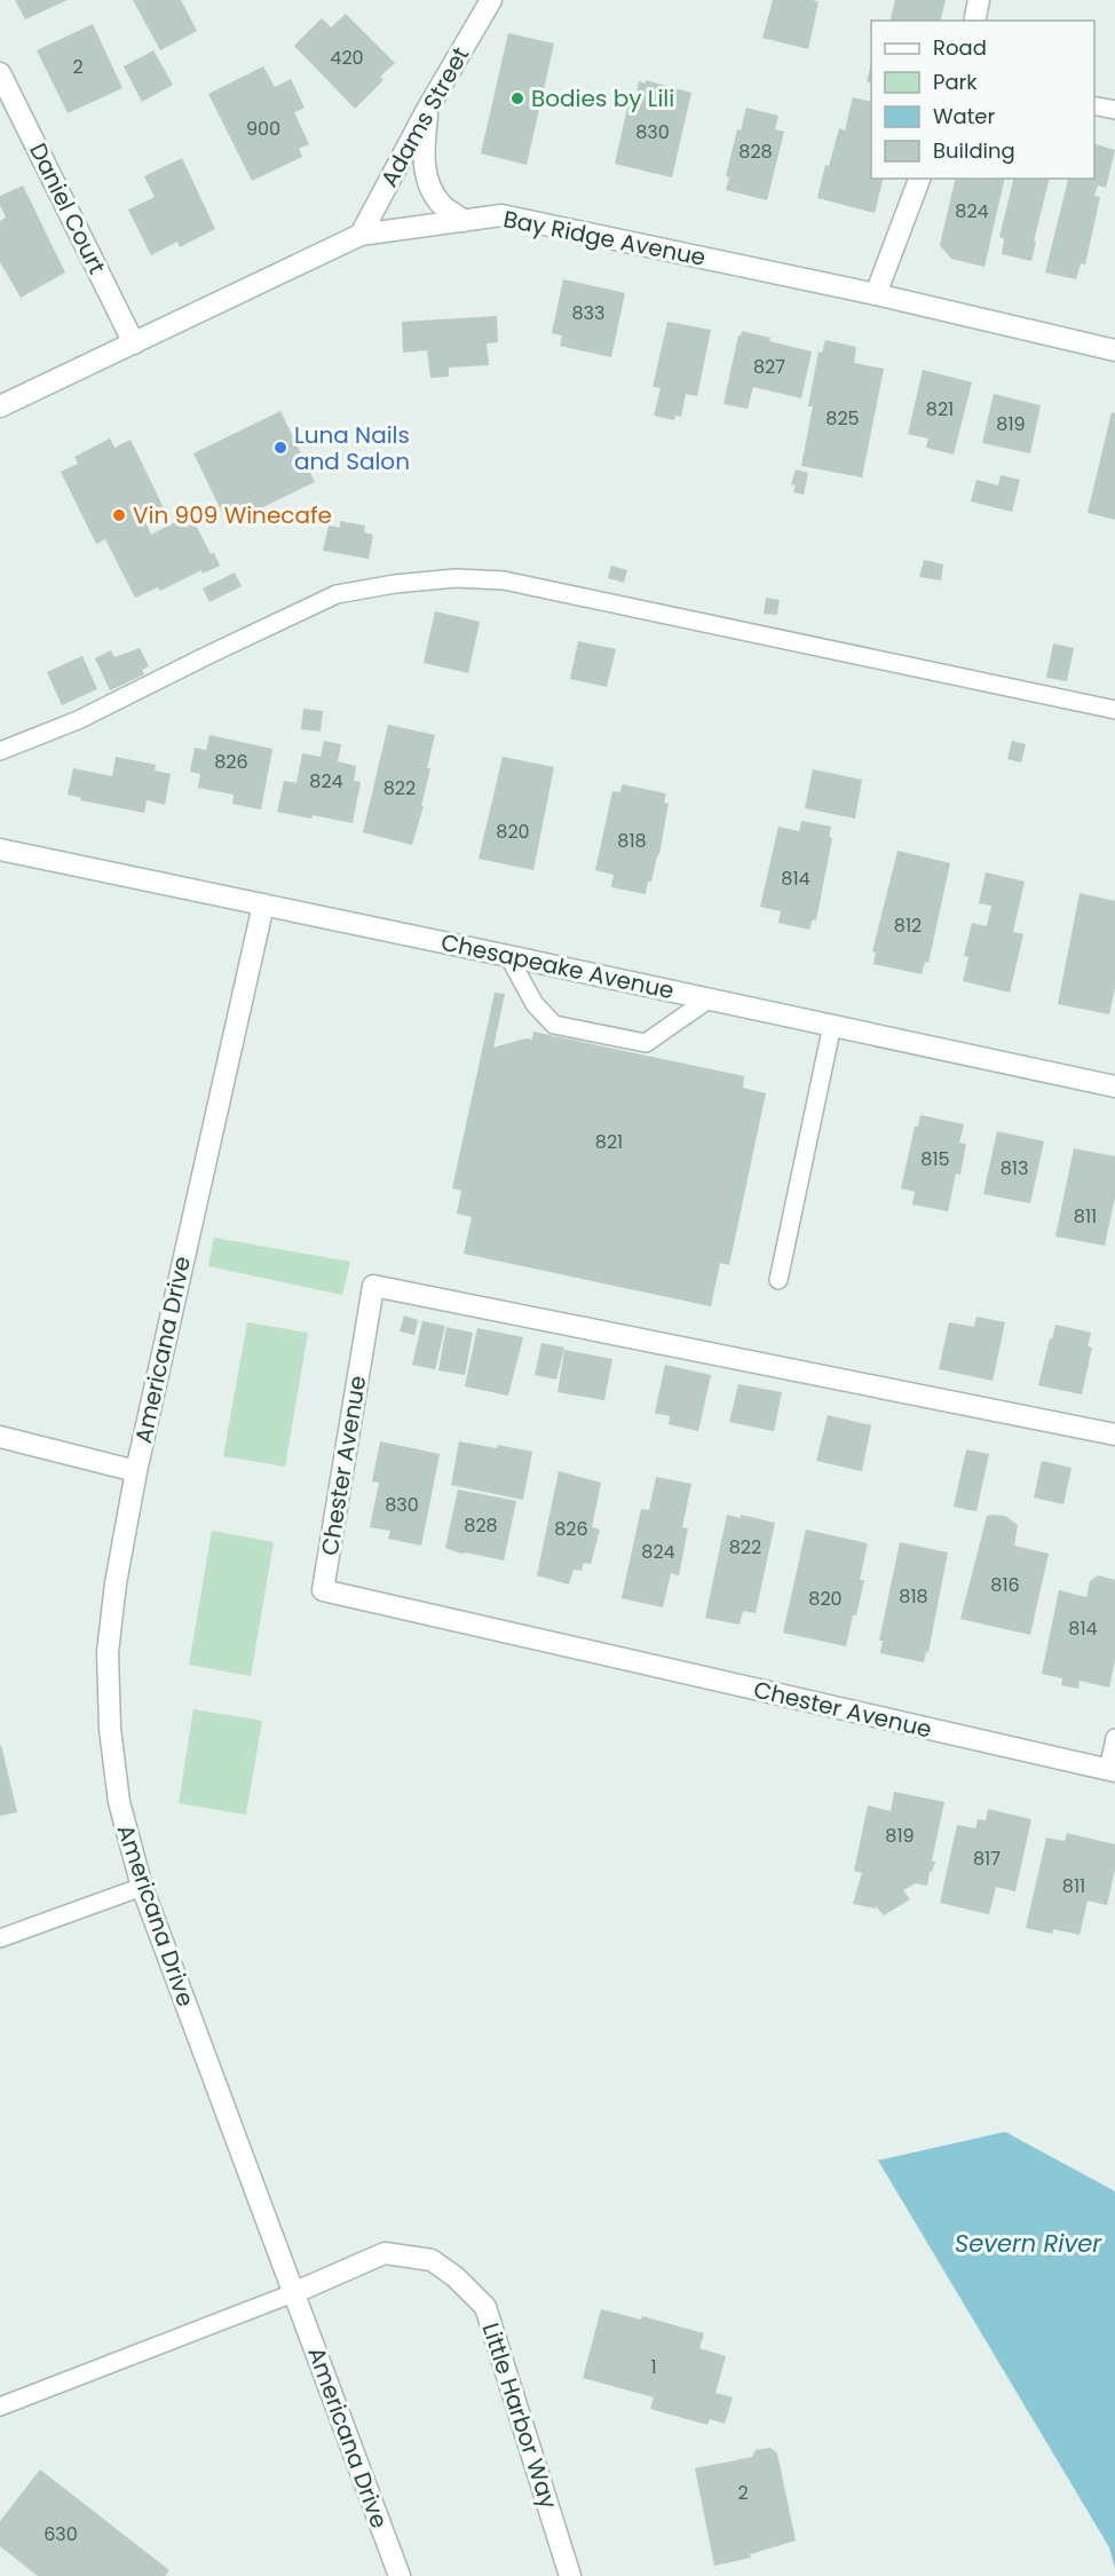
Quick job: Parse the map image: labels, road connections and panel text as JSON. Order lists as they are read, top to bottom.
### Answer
{
  "streets": {
    "street": [
      "Adams Street",
      "Daniel Court",
      "Bay Ridge Avenue",
      "Chesapeake Avenue",
      "Americana Drive",
      "Chester Avenue",
      "Little Harbor Way"
    ]
  },
  "crossings": [
    ["Adams Street", "Bay Ridge Avenue"],
    ["Daniel Court", "Bay Ridge Avenue"],
    ["Chesapeake Avenue", "Americana Drive"],
    ["Americana Drive", "Little Harbor Way"]
  ],
  "water": ["Severn River"],
  "places": ["Bodies by Lili", "Luna Nails and Salon", "Vin 909 Winecafe"],
  "house_numbers": [
    "420",
    "2",
    "900",
    "830",
    "828",
    "824",
    "833",
    "827",
    "821",
    "825",
    "819",
    "826",
    "824",
    "822",
    "820",
    "818",
    "814",
    "812",
    "821",
    "815",
    "813",
    "811",
    "830",
    "828",
    "826",
    "822",
    "824",
    "816",
    "818",
    "820",
    "814",
    "819",
    "817",
    "811",
    "1",
    "2",
    "630"
  ],
  "legend": [
    "Road",
    "Park",
    "Water",
    "Building"
  ]
}
